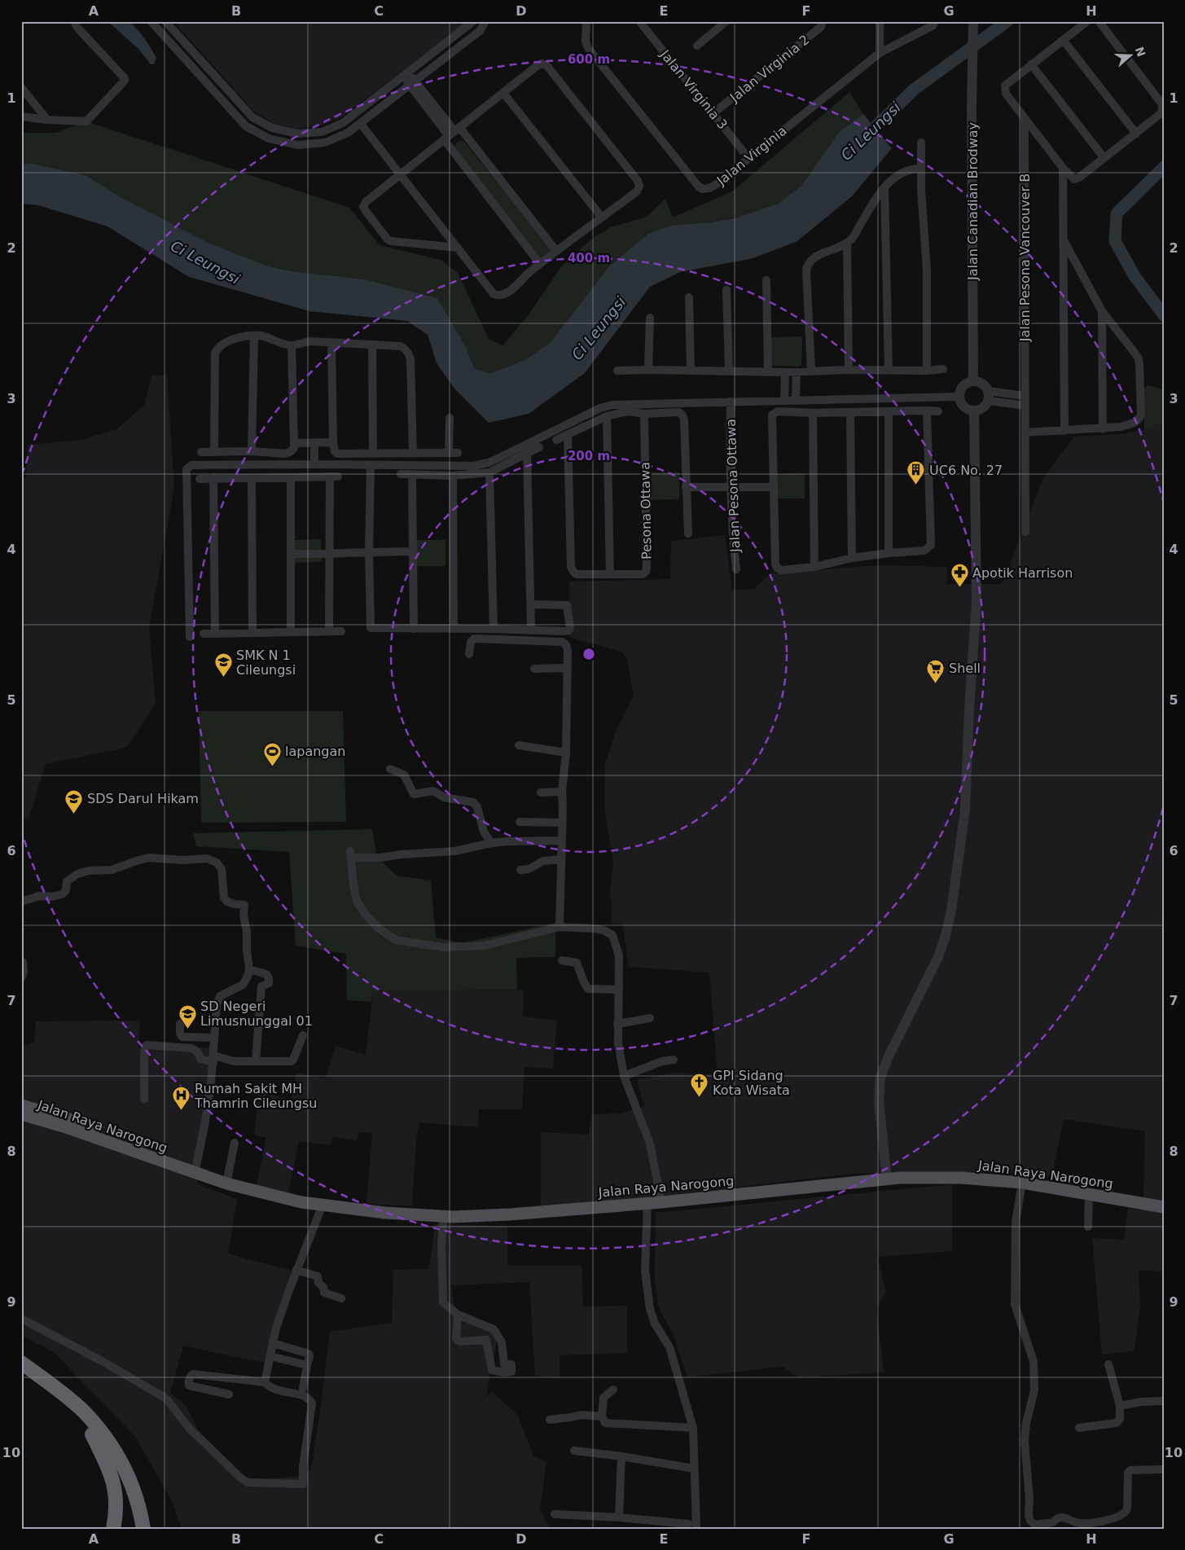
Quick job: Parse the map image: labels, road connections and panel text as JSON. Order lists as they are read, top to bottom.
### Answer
{
  "streets": {
    "main road": ["Jalan Raya Narogong"],
    "street": [
      "Jalan Virginia 2",
      "Jalan Virginia 3",
      "Jalan Virginia",
      "Jalan Canadian Brodway",
      "Jalan Pesona Vancouver B",
      "Jalan Pesona Ottawa",
      "Pesona Ottawa"
    ]
  },
  "crossings": [
    ["Jalan Virginia 2", "Jalan Virginia 3"],
    ["Jalan Virginia 3", "Jalan Virginia"]
  ],
  "water": ["Ci Leungsi"],
  "places": {
    "building": ["UC6 No. 27"],
    "pharmacy": ["Apotik Harrison"],
    "school or university": ["SMK N 1 Cileungsi", "SDS Darul Hikam", "SD Negeri Limusnunggal 01"],
    "supermarket": ["Shell"],
    "sports": ["lapangan"],
    "church": ["GPI Sidang Kota Wisata"],
    "hospital": ["Rumah Sakit MH Thamrin Cileungsu"]
  },
  "north": "right",
  "grid": {
    "columns": [
      "A",
      "B",
      "C",
      "D",
      "E",
      "F",
      "G",
      "H"
    ],
    "rows": [
      "1",
      "2",
      "3",
      "4",
      "5",
      "6",
      "7",
      "8",
      "9",
      "10"
    ]
  },
  "rings": ["600 m", "400 m", "200 m"]
}
